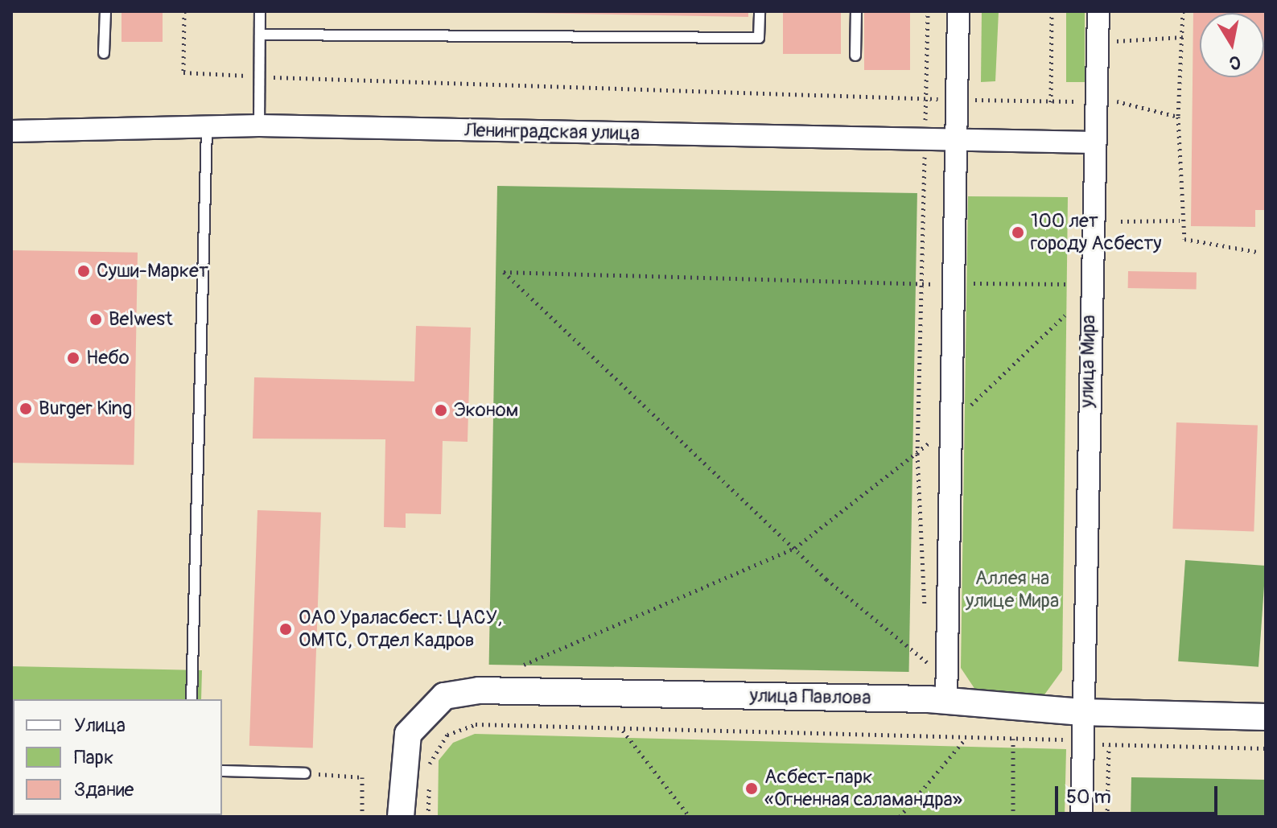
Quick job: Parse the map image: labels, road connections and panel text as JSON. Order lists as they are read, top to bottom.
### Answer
{
  "streets": {
    "street": ["Ленинградская улица", "улица Мира", "улица Павлова"]
  },
  "crossings": [
    ["Ленинградская улица", "улица Мира"],
    ["улица Мира", "улица Павлова"]
  ],
  "parks": ["Аллея на улице Мира"],
  "places": [
    "100 лет городу Асбесту",
    "Суши-Маркет",
    "Belwest",
    "Небо",
    "Burger King",
    "Эконом",
    "ОАО Ураласбест: ЦАСУ, ОМТС, Отдел Кадров",
    "Асбест-парк «Огненная саламандра»"
  ],
  "legend": ["Улица", "Парк", "Здание"],
  "scale_bar": "50 m",
  "north": "bottom"
}
